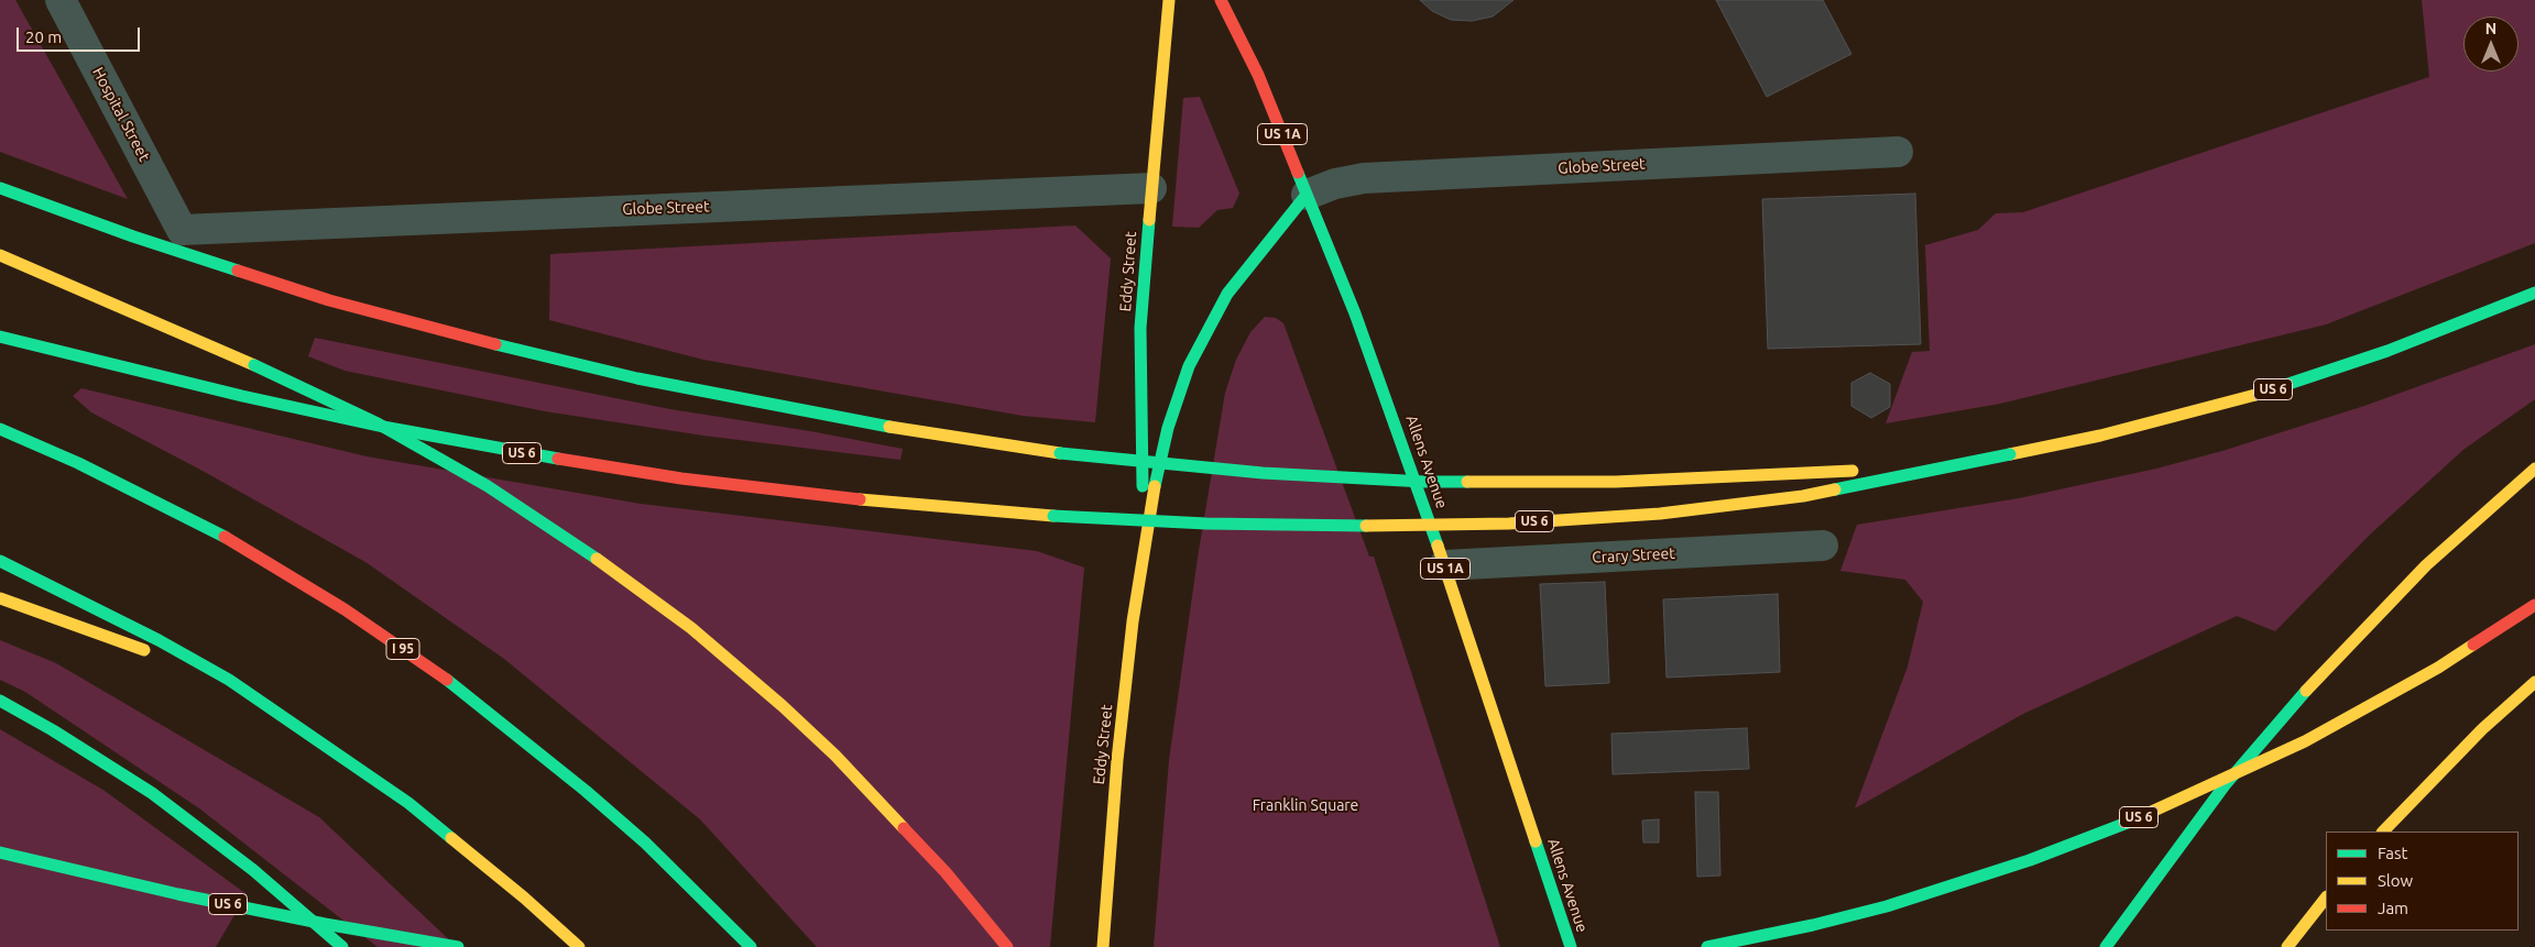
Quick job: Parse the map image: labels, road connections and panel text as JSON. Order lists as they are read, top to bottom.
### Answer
{
  "streets": {
    "main road": [
      "US 1A",
      "Eddy Street",
      "US 6",
      "Allens Avenue",
      "I 95"
    ],
    "street": ["Hospital Street", "Globe Street", "Crary Street"]
  },
  "crossings": [
    ["Hospital Street", "Globe Street"],
    ["US 1A", "Allens Avenue"],
    ["Globe Street", "Eddy Street"],
    ["Globe Street", "Allens Avenue"],
    ["Eddy Street", "Allens Avenue"],
    ["Allens Avenue", "Crary Street"]
  ],
  "parks": ["Franklin Square"],
  "legend": ["Fast", "Slow", "Jam"],
  "scale_bar": "20 m",
  "north": "top"
}
